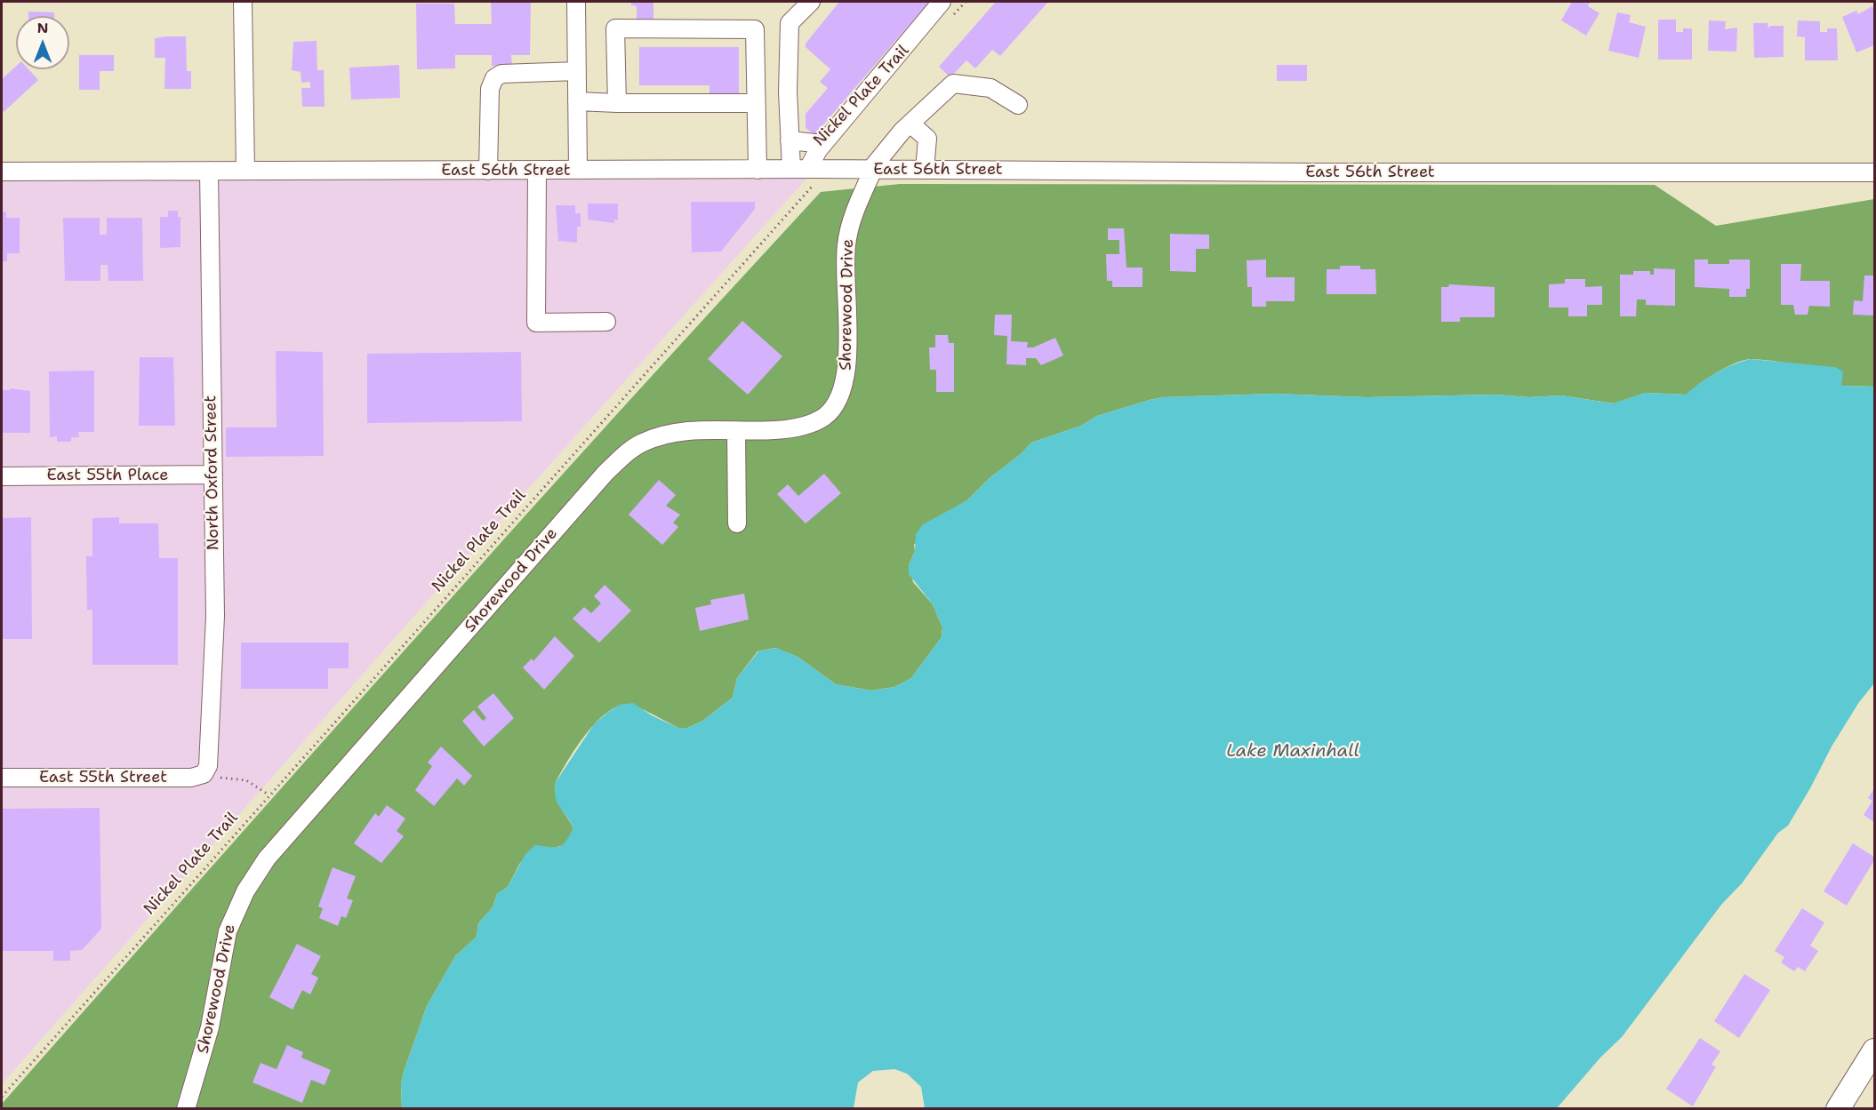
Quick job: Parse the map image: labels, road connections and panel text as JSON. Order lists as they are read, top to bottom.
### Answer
{
  "streets": {
    "street": [
      "East 56th Street",
      "Shorewood Drive",
      "North Oxford Street",
      "East 55th Place",
      "East 55th Street"
    ],
    "path": ["Nickel Plate Trail"]
  },
  "crossings": [
    ["Nickel Plate Trail", "East 56th Street"],
    ["East 56th Street", "Shorewood Drive"],
    ["East 56th Street", "North Oxford Street"],
    ["North Oxford Street", "East 55th Place"],
    ["North Oxford Street", "East 55th Street"]
  ],
  "water": ["Lake Maxinhall"],
  "north": "top"
}
